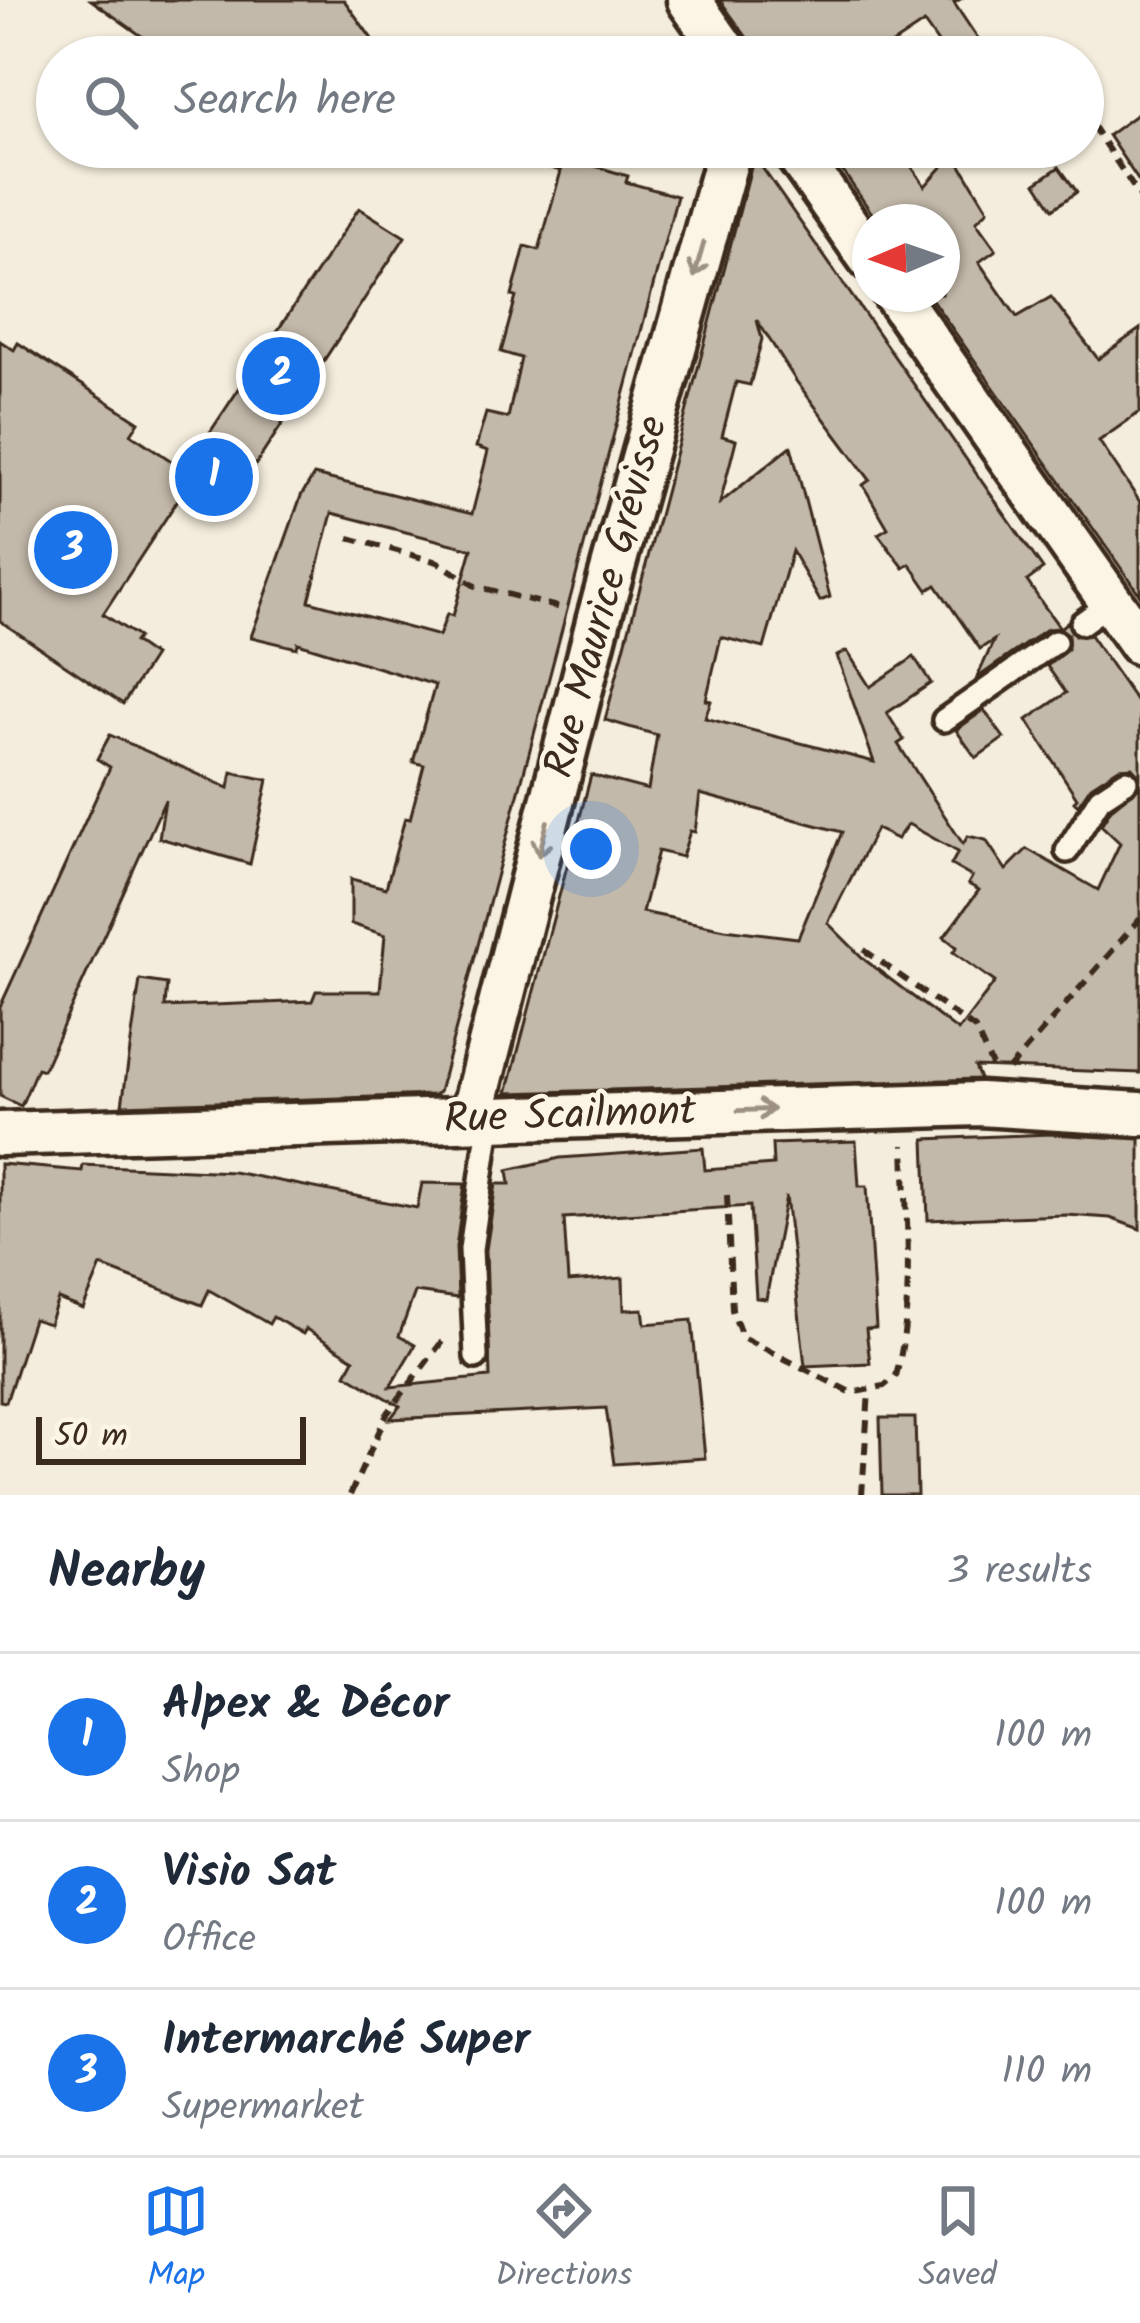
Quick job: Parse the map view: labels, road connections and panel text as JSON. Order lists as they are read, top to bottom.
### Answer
{
  "streets": {
    "street": ["Rue Maurice Grévisse", "Rue Scailmont"]
  },
  "crossings": [
    ["Rue Maurice Grévisse", "Rue Scailmont"]
  ],
  "one_way": ["Rue Maurice Grévisse", "Rue Scailmont"],
  "scale_bar": "50 m",
  "north": "left",
  "page": {
    "search": "Search here",
    "pins": ["2", "1", "3"],
    "scale": "50 m",
    "heading": ["Nearby", "3 results"],
    "list": [
      {
        "mark": "1",
        "name": "Alpex & Décor",
        "note": "Shop",
        "value": "100 m"
      },
      {
        "mark": "2",
        "name": "Visio Sat",
        "note": "Office",
        "value": "100 m"
      },
      {
        "mark": "3",
        "name": "Intermarché Super",
        "note": "Supermarket",
        "value": "110 m"
      }
    ],
    "nav": ["Map", "Directions", "Saved"]
  }
}
